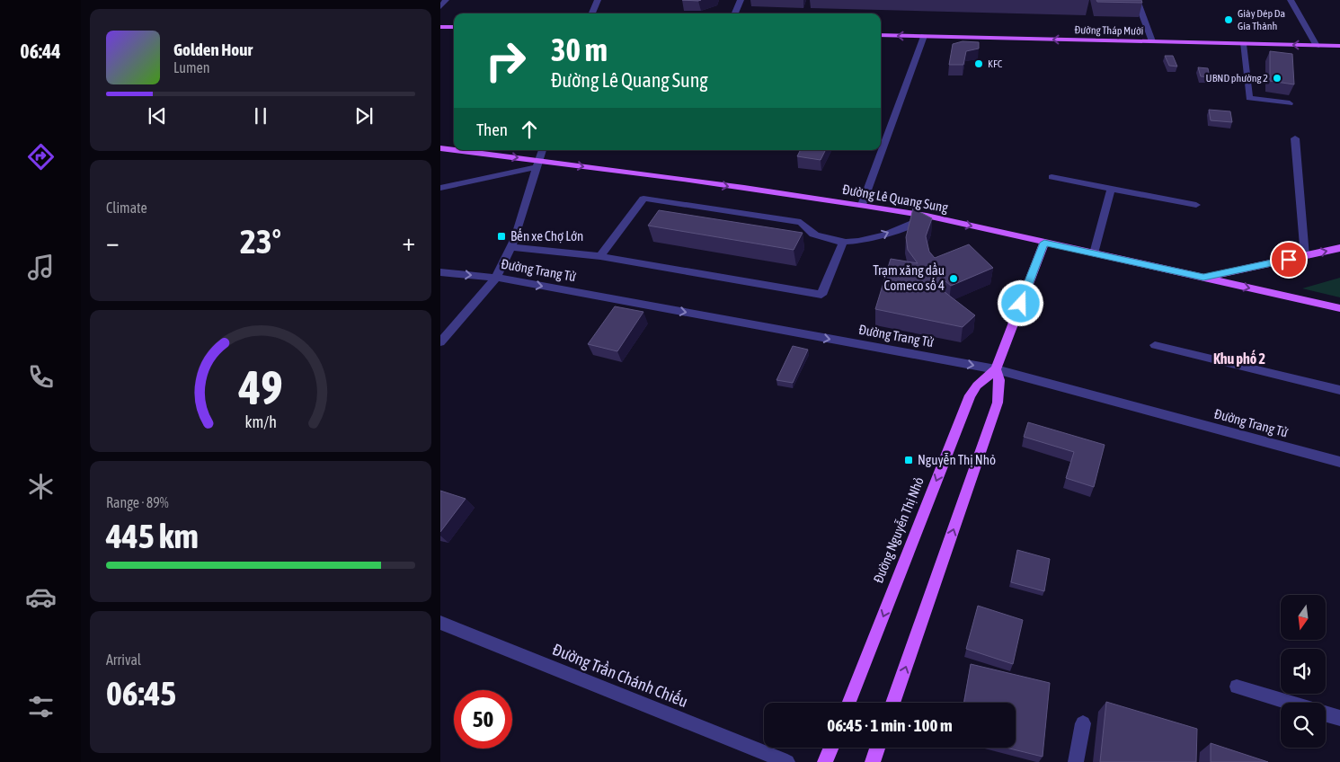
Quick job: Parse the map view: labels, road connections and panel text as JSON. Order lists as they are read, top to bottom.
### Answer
{
  "streets": {
    "main road": ["Đường Tháp Mười", "Đường Lê Quang Sung", "Đường Nguyễn Thị Nhỏ"],
    "street": ["Đường Trang Tử", "Đường Trần Chánh Chiếu"]
  },
  "crossings": [
    ["Đường Lê Quang Sung", "Đường Nguyễn Thị Nhỏ"],
    ["Đường Trang Tử", "Đường Nguyễn Thị Nhỏ"]
  ],
  "one_way": ["Đường Tháp Mười", "Đường Lê Quang Sung", "Đường Trang Tử"],
  "districts": ["Khu phố 2"],
  "places": {
    "other": [
      "Giày Dép Da Gia Thành",
      "KFC",
      "UBND phường 2",
      "Trạm xăng dầu Comeco số 4"
    ],
    "transit": ["Bến xe Chợ Lớn", "Nguyễn Thị Nhỏ"]
  },
  "north": "bottom",
  "page": {
    "tabs": "06:44",
    "turn": ["30 m", "Đường Lê Quang Sung"],
    "song": ["Golden Hour", "Lumen"],
    "then": "Then",
    "tile": [
      "Climate",
      ["Range · 89%", "445 km"],
      ["Arrival", "06:45"]
    ],
    "heat": ["−", "23°", "+"],
    "limit": "50",
    "trip": "06:45 · 1 min · 100 m",
    "gauge": ["49", "km/h"]
  }
}
